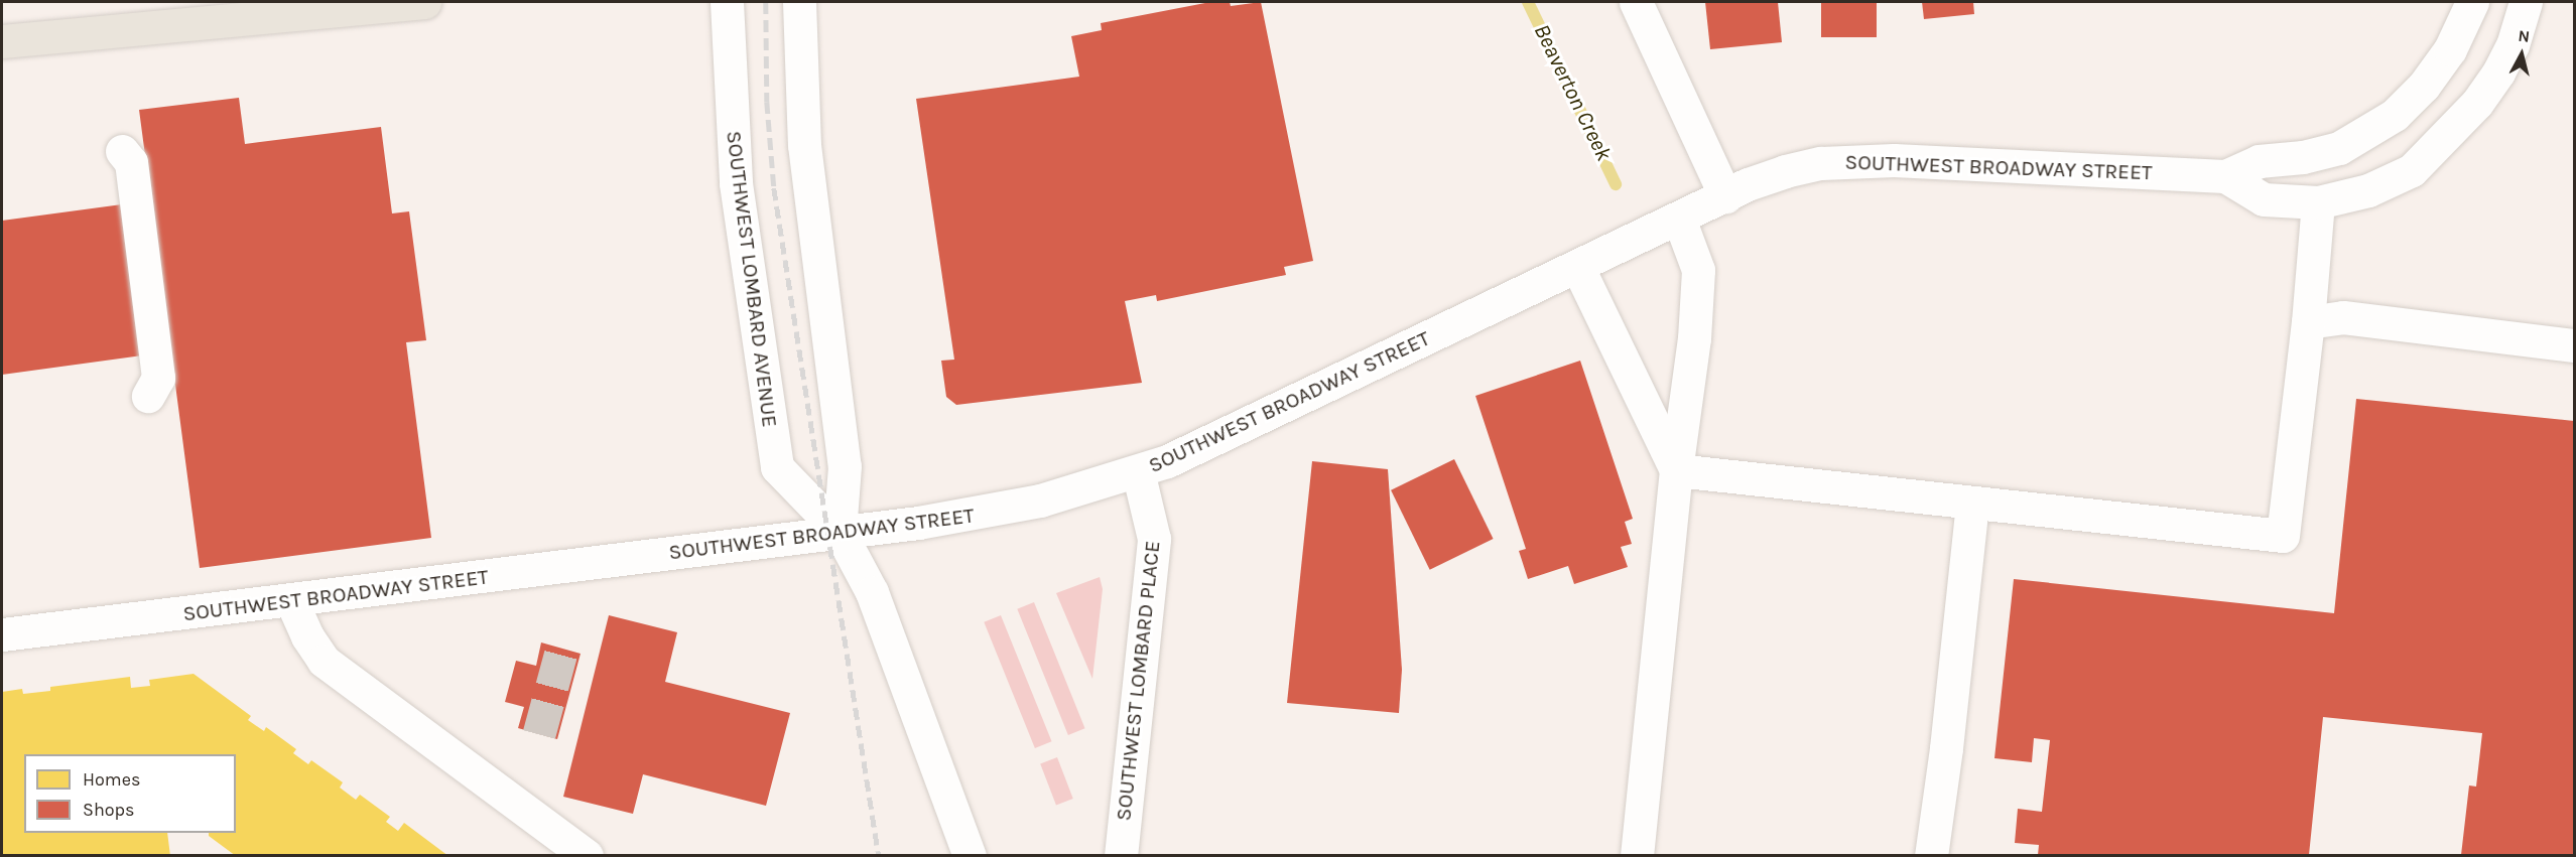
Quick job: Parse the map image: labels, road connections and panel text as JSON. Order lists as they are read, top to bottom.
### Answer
{
  "streets": {
    "street": ["SOUTHWEST BROADWAY STREET", "SOUTHWEST LOMBARD AVENUE", "SOUTHWEST LOMBARD PLACE"]
  },
  "crossings": [
    ["SOUTHWEST BROADWAY STREET", "SOUTHWEST LOMBARD AVENUE"],
    ["SOUTHWEST BROADWAY STREET", "SOUTHWEST LOMBARD PLACE"]
  ],
  "water": ["Beaverton Creek"],
  "legend": ["Homes", "Shops"],
  "north": "top"
}
